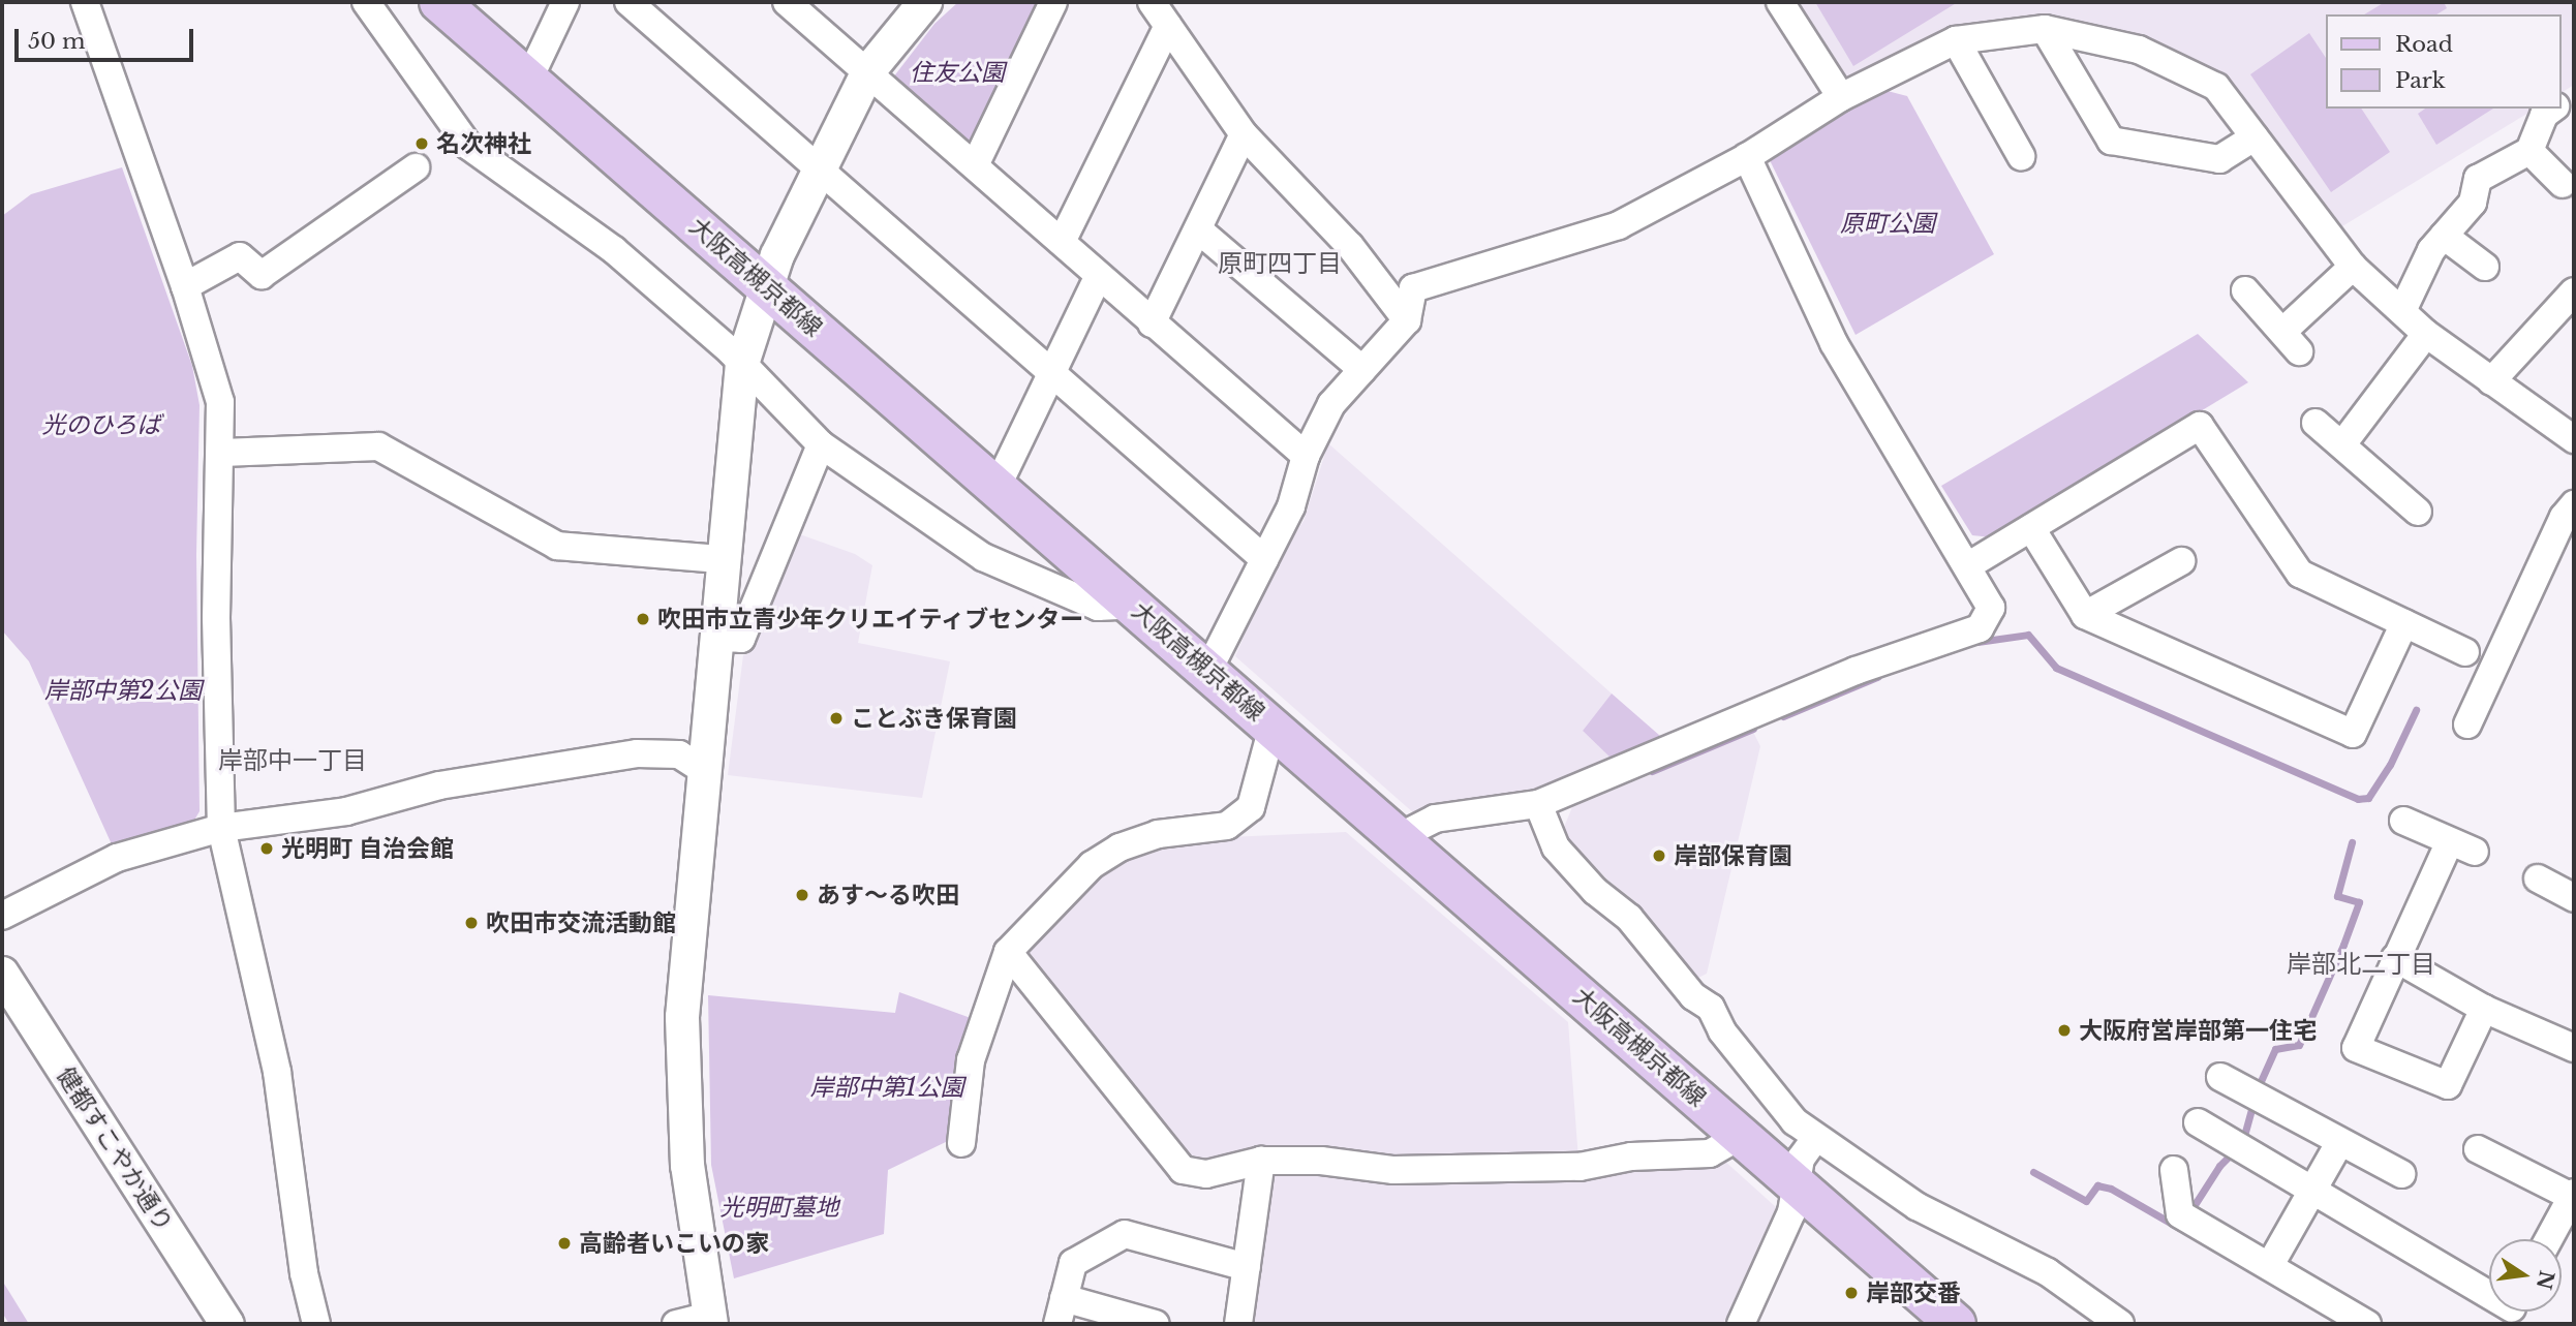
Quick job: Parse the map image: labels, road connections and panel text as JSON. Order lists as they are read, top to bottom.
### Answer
{
  "streets": {
    "main road": ["大阪高槻京都線"],
    "street": ["健都すこやか通り"]
  },
  "districts": ["原町四丁目", "岸部中一丁目", "岸部北二丁目"],
  "parks": [
    "住友公園",
    "原町公園",
    "光のひろば",
    "岸部中第2公園",
    "岸部中第1公園",
    "光明町墓地"
  ],
  "places": [
    "名次神社",
    "吹田市立青少年クリエイティブセンター",
    "ことぶき保育園",
    "光明町 自治会館",
    "岸部保育園",
    "あす～る吹田",
    "吹田市交流活動館",
    "大阪府営岸部第一住宅",
    "高齢者いこいの家",
    "岸部交番"
  ],
  "legend": ["Road", "Park"],
  "scale_bar": "50 m",
  "north": "right"
}
